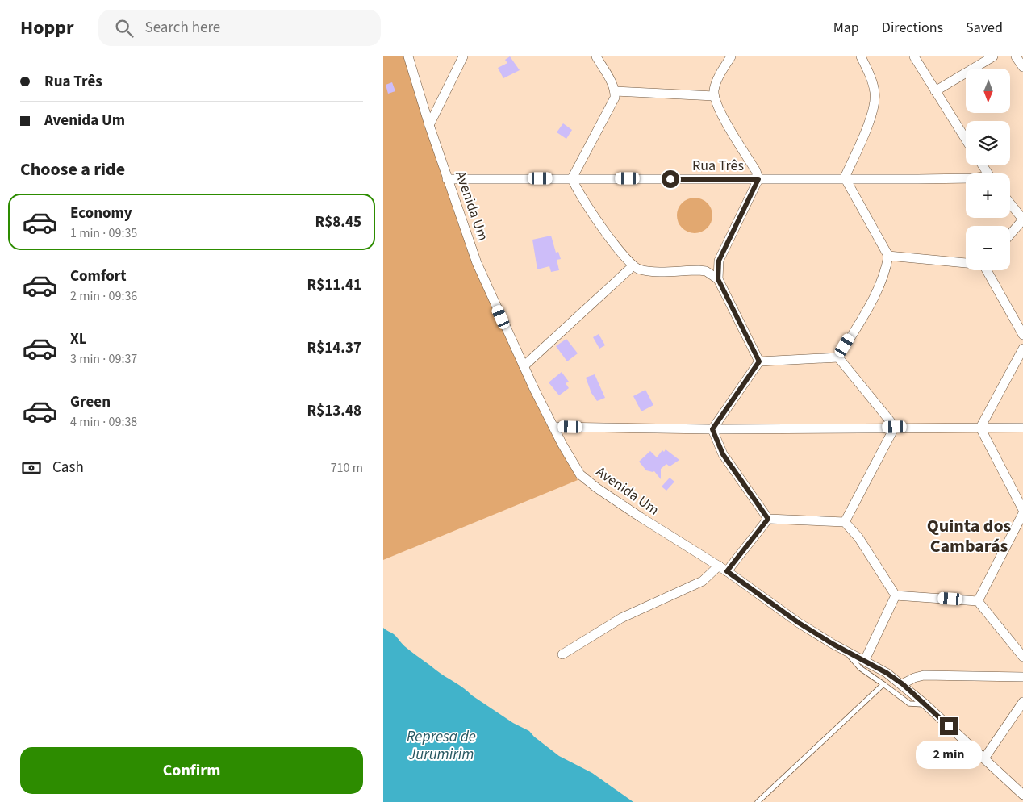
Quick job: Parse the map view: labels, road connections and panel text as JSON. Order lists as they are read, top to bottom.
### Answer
{
  "streets": {
    "street": ["Rua Três", "Avenida Um"]
  },
  "crossings": [
    ["Rua Três", "Avenida Um"]
  ],
  "districts": ["Quinta dos Cambarás"],
  "water": ["Represa de Jurumirim"],
  "north": "bottom",
  "page": {
    "header": "Hoppr",
    "search": "Search here",
    "nav": ["Map", "Directions", "Saved"],
    "banner": ["Rua Três", "Avenida Um"],
    "map_buttons": ["+", "−"],
    "heading": "Choose a ride",
    "list": [
      {
        "name": "Economy",
        "note": "1 min · 09:35",
        "value": "R$8.45"
      },
      {
        "name": "Comfort",
        "note": "2 min · 09:36",
        "value": "R$11.41"
      },
      {
        "name": "XL",
        "note": "3 min · 09:37",
        "value": "R$14.37"
      },
      {
        "name": "Green",
        "note": "4 min · 09:38",
        "value": "R$13.48"
      }
    ],
    "pay": ["Cash", "710 m"],
    "buttons": "Confirm",
    "bubble": "2 min"
  }
}
